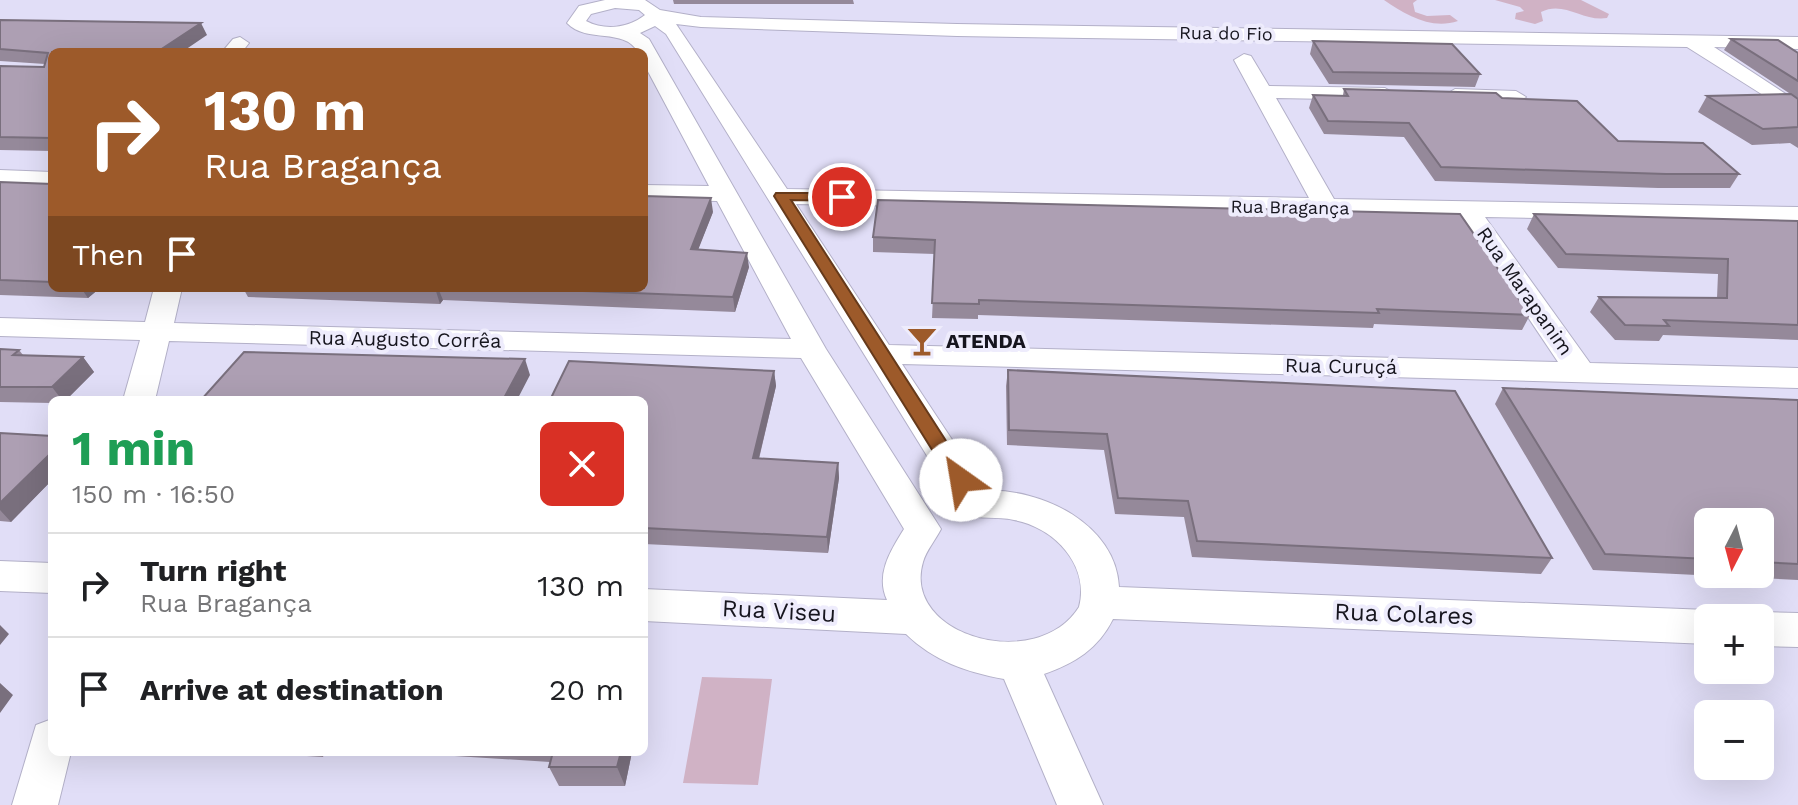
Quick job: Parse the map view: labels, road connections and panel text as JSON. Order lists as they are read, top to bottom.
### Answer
{
  "streets": {
    "street": [
      "Rua do Fio",
      "Rua Bragança",
      "Rua Marapanim",
      "Rua Augusto Corrêa",
      "Rua Curuçá",
      "Rua Viseu",
      "Rua Colares"
    ]
  },
  "crossings": [
    ["Rua Bragança", "Rua Marapanim"],
    ["Rua Marapanim", "Rua Curuçá"]
  ],
  "places": {
    "bar": ["ATENDA"]
  },
  "north": "bottom",
  "page": {
    "turn": ["130 m", "Rua Bragança"],
    "then": "Then",
    "heading": ["1 min", "150 m · 16:50"],
    "map_buttons": ["+", "−"],
    "list": [
      {
        "name": "Turn right",
        "note": "Rua Bragança",
        "value": "130 m"
      },
      {
        "name": "Arrive at destination",
        "value": "20 m"
      }
    ]
  }
}
